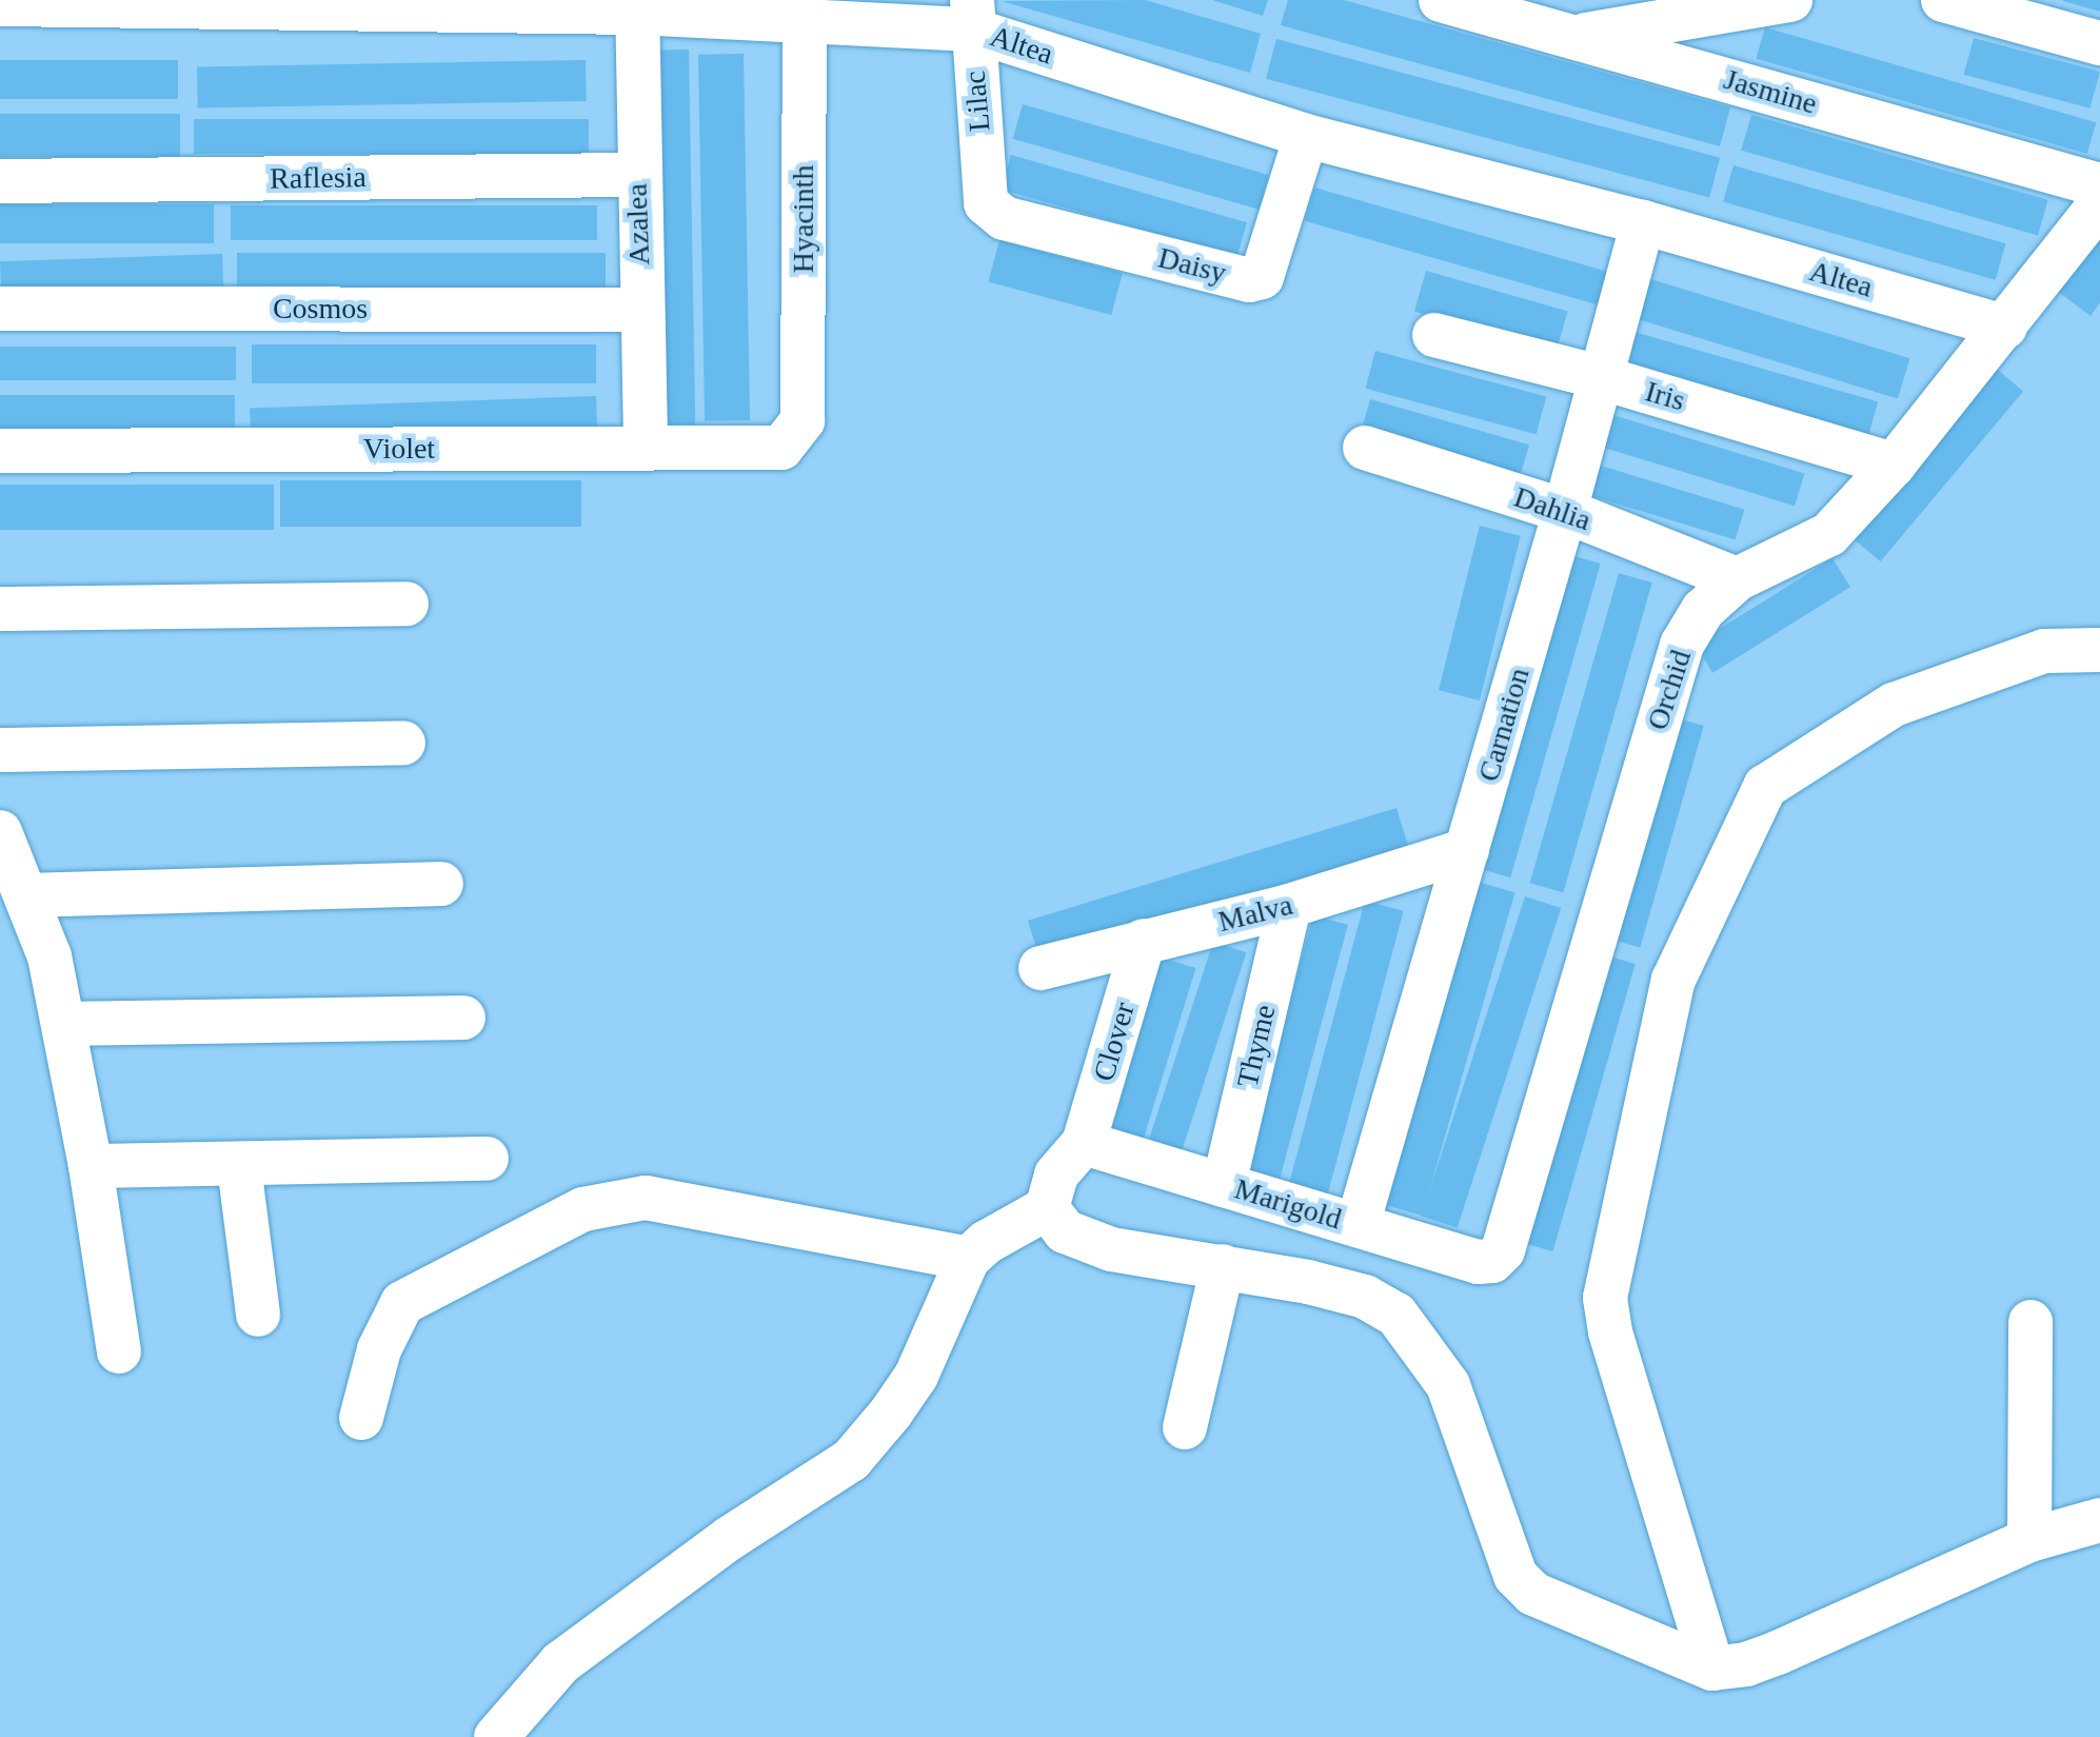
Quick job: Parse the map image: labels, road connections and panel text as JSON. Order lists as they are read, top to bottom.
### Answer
{
  "streets": {
    "street": [
      "Altea",
      "Jasmine",
      "Lilac",
      "Raflesia",
      "Hyacinth",
      "Azalea",
      "Daisy",
      "Cosmos",
      "Iris",
      "Violet",
      "Dahlia",
      "Orchid",
      "Carnation",
      "Malva",
      "Clover",
      "Thyme",
      "Marigold"
    ]
  },
  "crossings": [
    ["Altea", "Lilac"],
    ["Altea", "Hyacinth"],
    ["Altea", "Azalea"],
    ["Altea", "Daisy"],
    ["Altea", "Orchid"],
    ["Altea", "Carnation"],
    ["Lilac", "Daisy"],
    ["Raflesia", "Azalea"],
    ["Hyacinth", "Violet"],
    ["Azalea", "Cosmos"],
    ["Azalea", "Violet"],
    ["Iris", "Orchid"],
    ["Iris", "Carnation"],
    ["Dahlia", "Orchid"],
    ["Dahlia", "Carnation"],
    ["Orchid", "Marigold"],
    ["Carnation", "Malva"],
    ["Carnation", "Marigold"],
    ["Malva", "Clover"],
    ["Malva", "Thyme"],
    ["Clover", "Marigold"],
    ["Thyme", "Marigold"]
  ]
}
